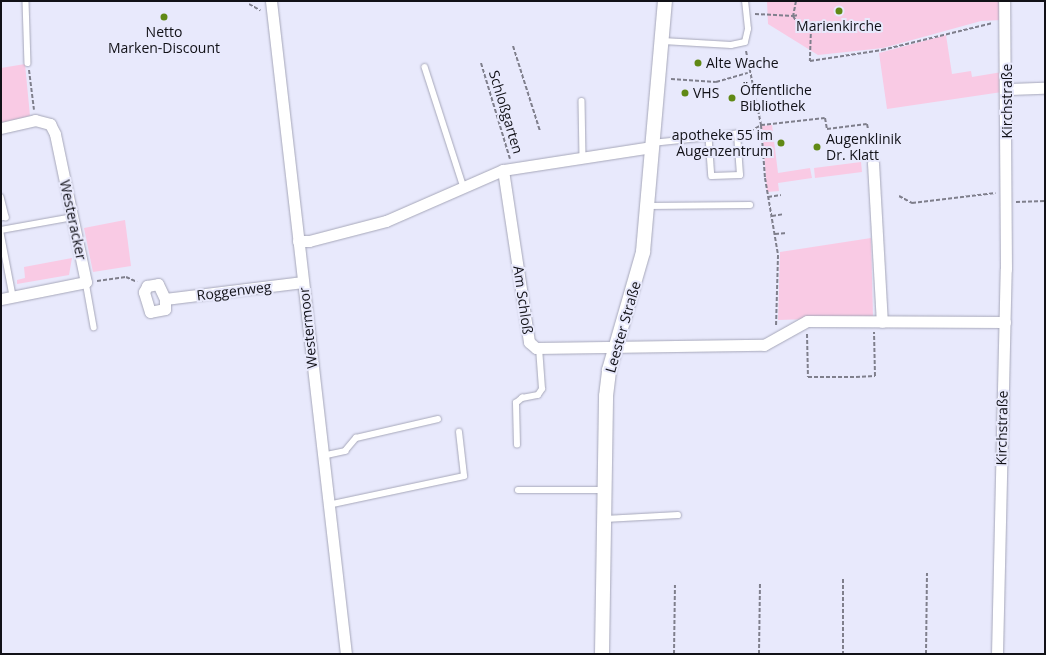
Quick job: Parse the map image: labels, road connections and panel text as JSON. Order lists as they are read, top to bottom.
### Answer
{
  "streets": {
    "street": [
      "Kirchstraße",
      "Westeracker",
      "Roggenweg",
      "Am Schloß",
      "Leester Straße",
      "Westermoor"
    ],
    "path": ["Schloßgarten"]
  },
  "crossings": [
    ["Schloßgarten", "Am Schloß"],
    ["Roggenweg", "Westermoor"],
    ["Am Schloß", "Leester Straße"]
  ],
  "places": [
    "Marienkirche",
    "Netto Marken-Discount",
    "Alte Wache",
    "VHS",
    "Öffentliche Bibliothek",
    "apotheke 55 im Augenzentrum",
    "Augenklinik Dr. Klatt"
  ]
}
